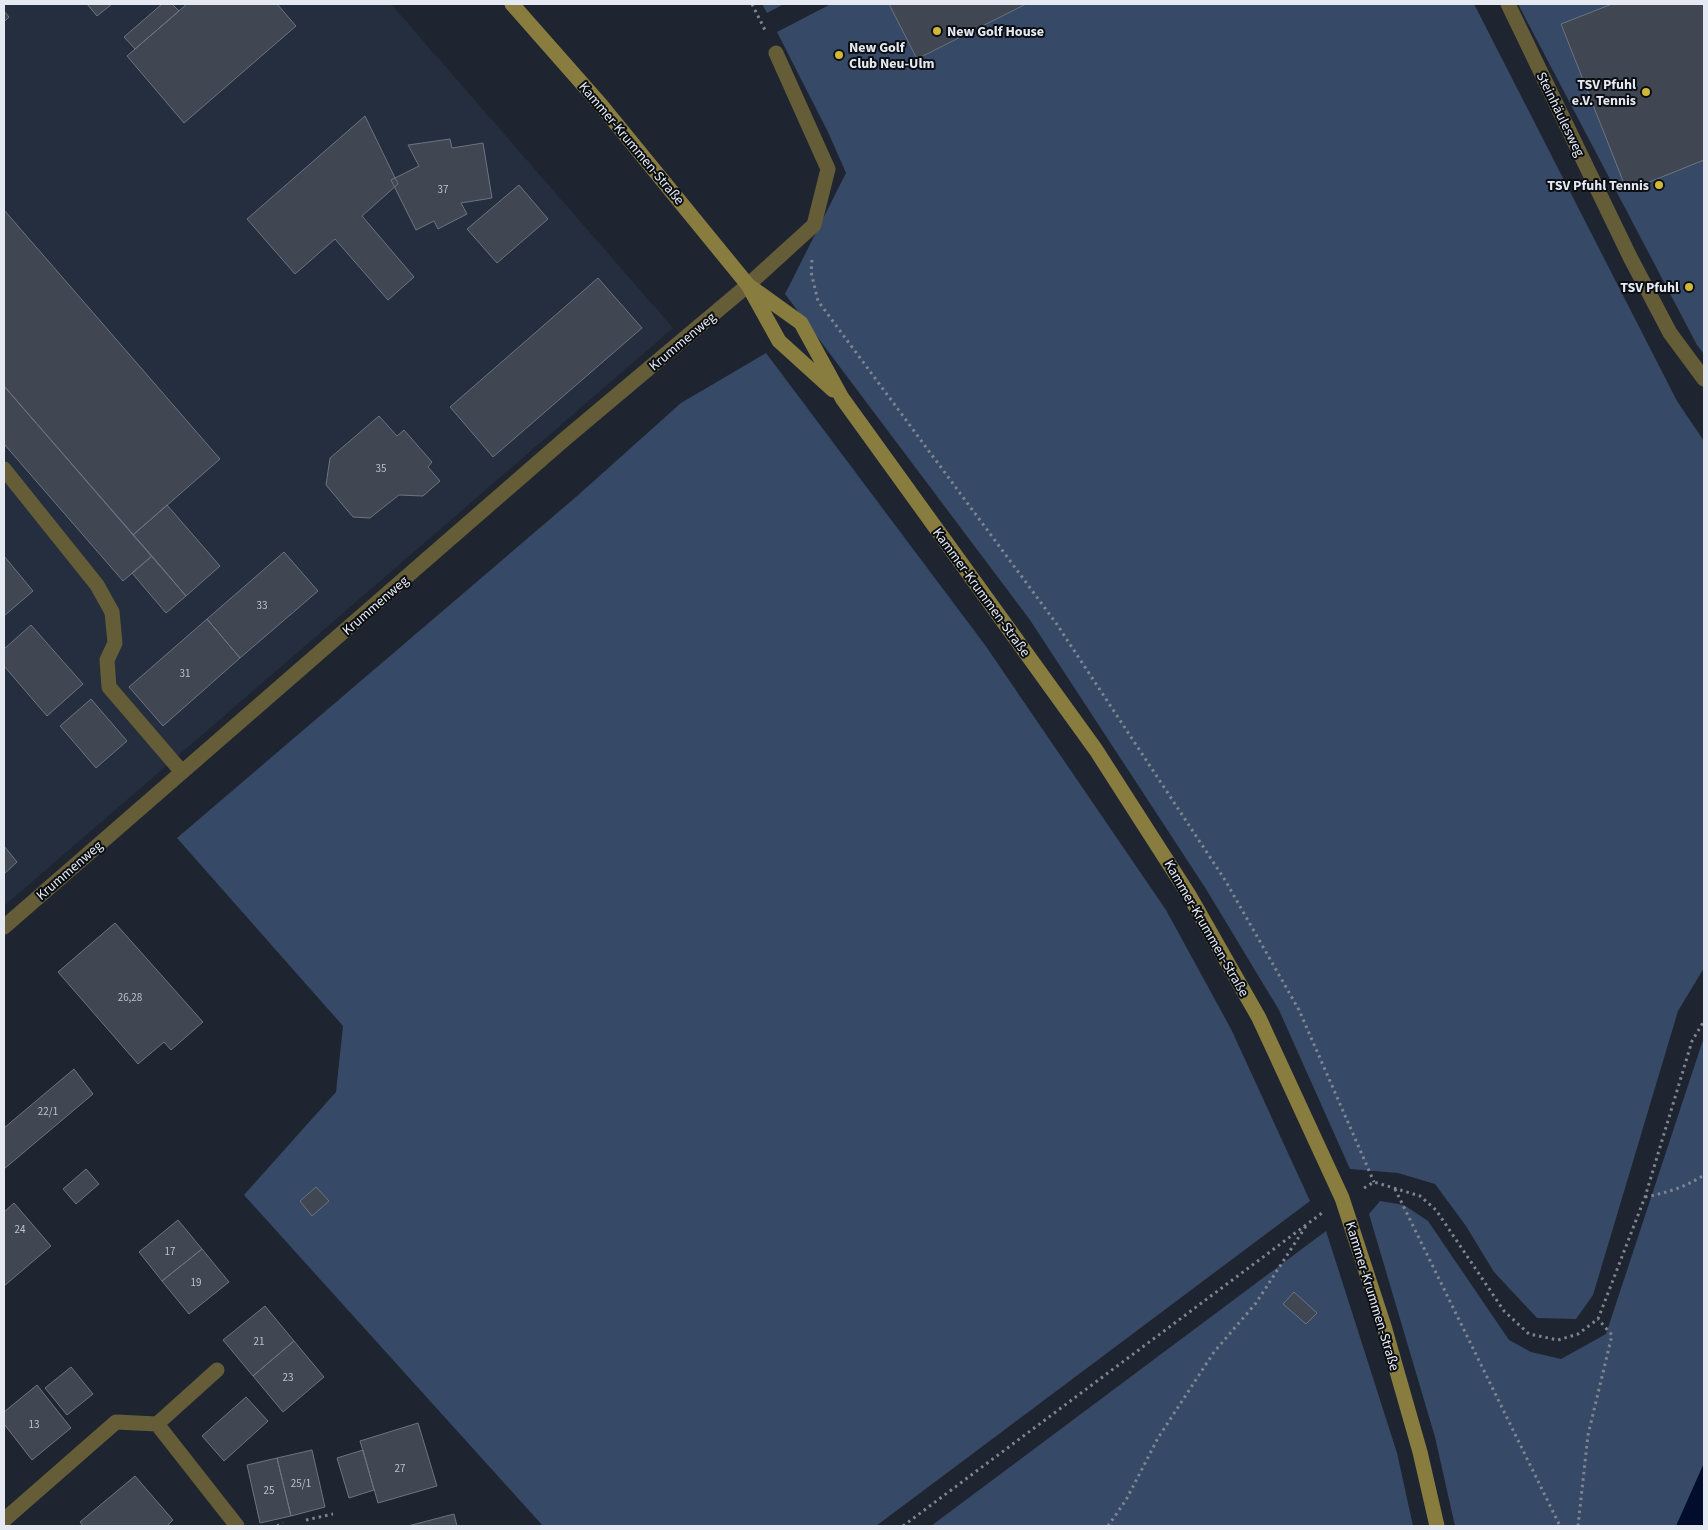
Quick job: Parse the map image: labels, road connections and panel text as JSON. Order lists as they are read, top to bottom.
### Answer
{
  "streets": {
    "street": ["Steinhäulesweg", "Kammer-Krummen-Straße", "Krummenweg"]
  },
  "crossings": [
    ["Kammer-Krummen-Straße", "Krummenweg"]
  ],
  "places": [
    "New Golf House",
    "New Golf Club Neu-Ulm",
    "TSV Pfuhl e.V. Tennis",
    "TSV Pfuhl Tennis",
    "TSV Pfuhl"
  ],
  "house_numbers": [
    "37",
    "35",
    "33",
    "31",
    "26,28",
    "22/1",
    "24",
    "17",
    "19",
    "21",
    "23",
    "13",
    "27",
    "25/1",
    "25"
  ]
}
